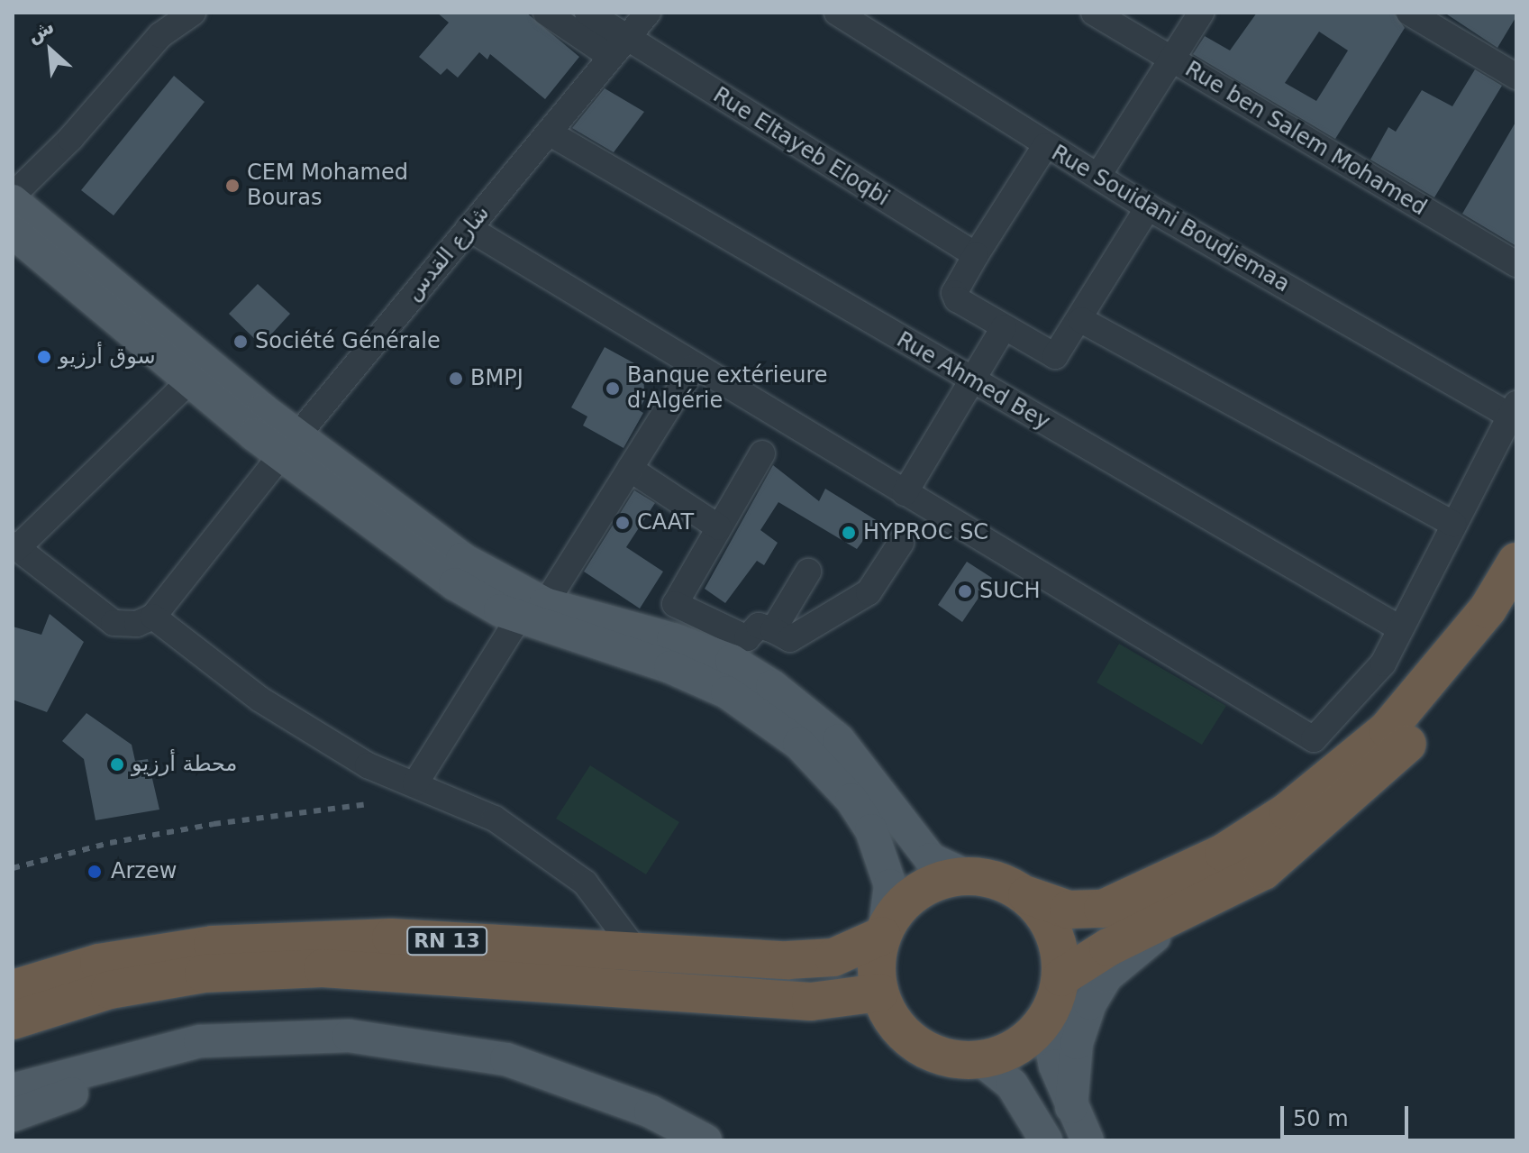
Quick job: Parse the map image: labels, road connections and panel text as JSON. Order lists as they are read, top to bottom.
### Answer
{
  "streets": {
    "highway": ["RN 13"],
    "street": [
      "Rue ben Salem Mohamed",
      "Rue Eltayeb Eloqbi",
      "Rue Souidani Boudjemaa",
      "شارع القدس",
      "Rue Ahmed Bey"
    ]
  },
  "crossings": [
    ["Rue Eltayeb Eloqbi", "شارع القدس"],
    ["شارع القدس", "Rue Ahmed Bey"]
  ],
  "places": [
    "CEM Mohamed Bouras",
    "Société Générale",
    "سوق أرزيو",
    "BMPJ",
    "Banque extérieure d'Algérie",
    "CAAT",
    "HYPROC SC",
    "SUCH",
    "محطة أرزيو",
    "Arzew"
  ],
  "scale_bar": "50 m",
  "north": "top left"
}
